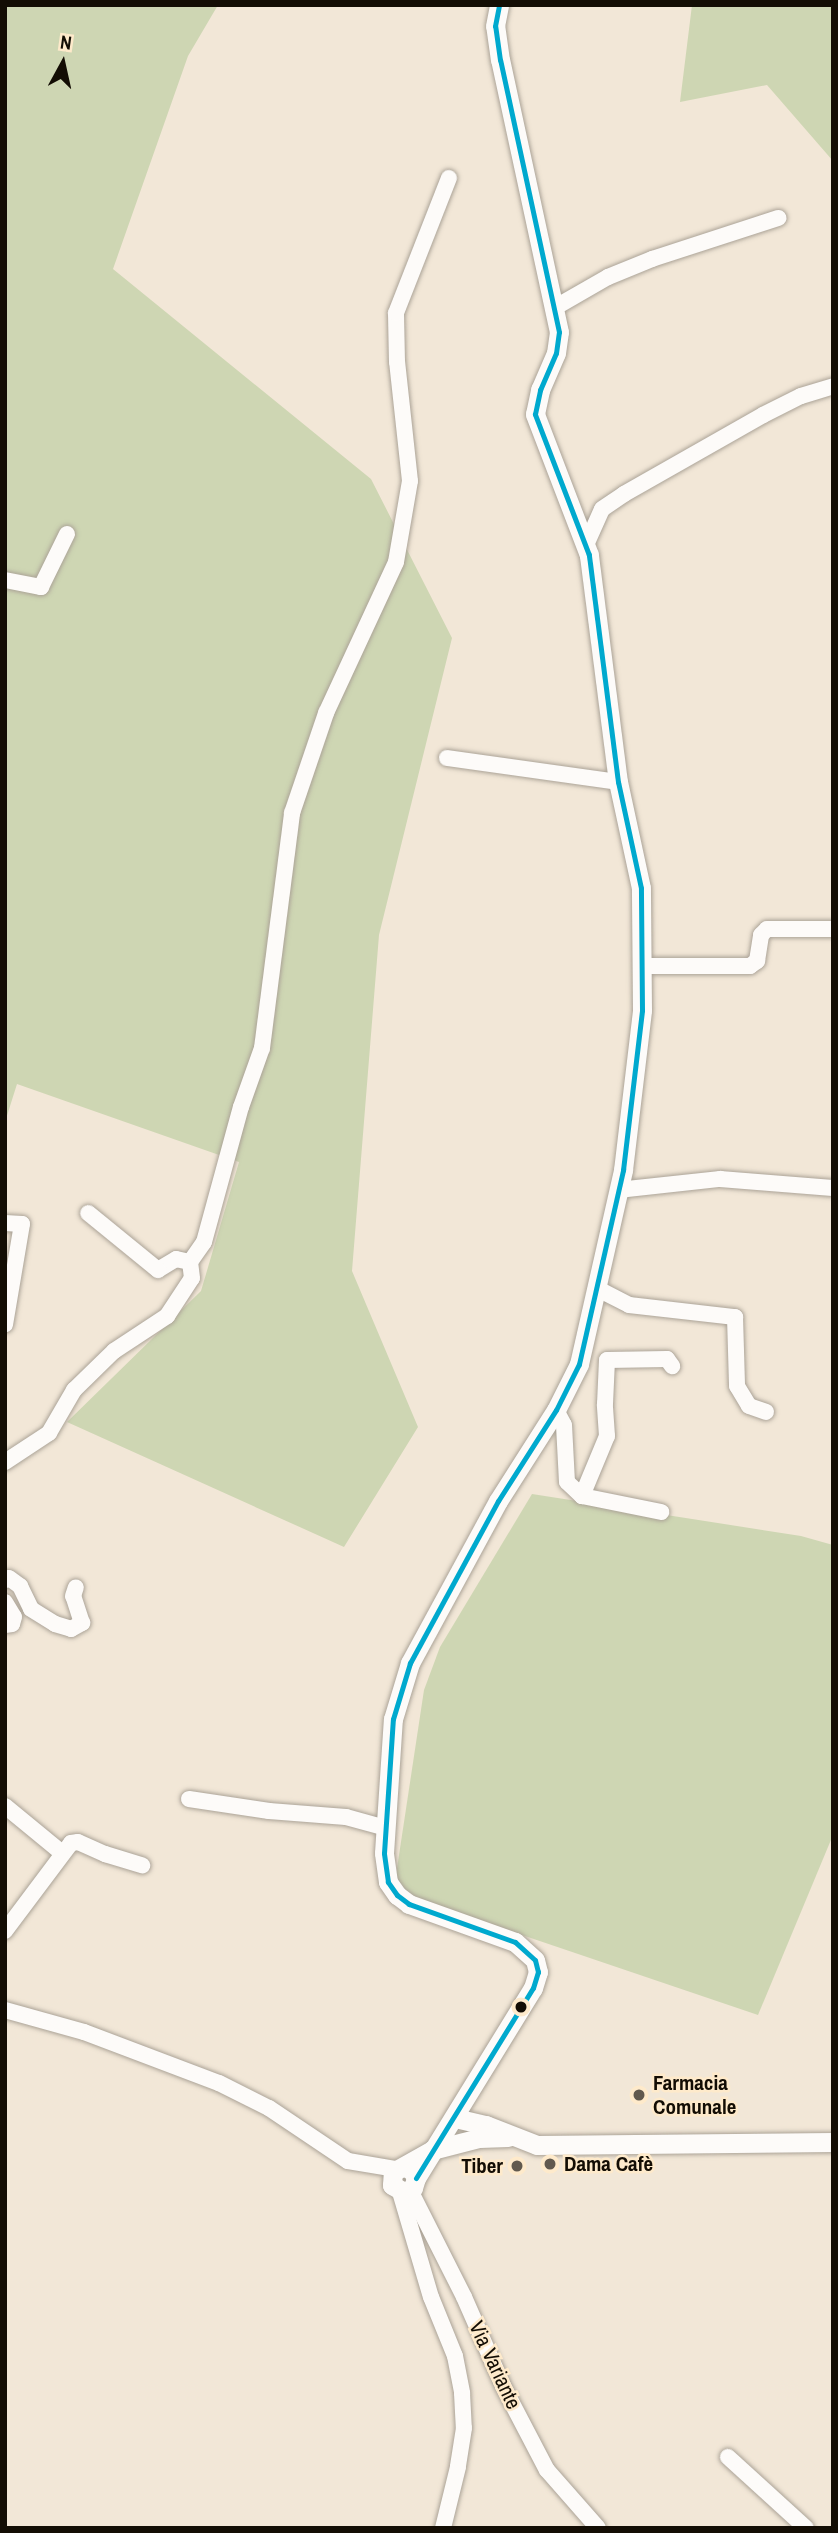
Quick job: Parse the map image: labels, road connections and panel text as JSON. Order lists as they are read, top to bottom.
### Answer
{
  "streets": {
    "street": ["Via Variante"]
  },
  "places": ["Farmacia Comunale", "Dama Cafè", "Tiber"],
  "north": "top"
}
